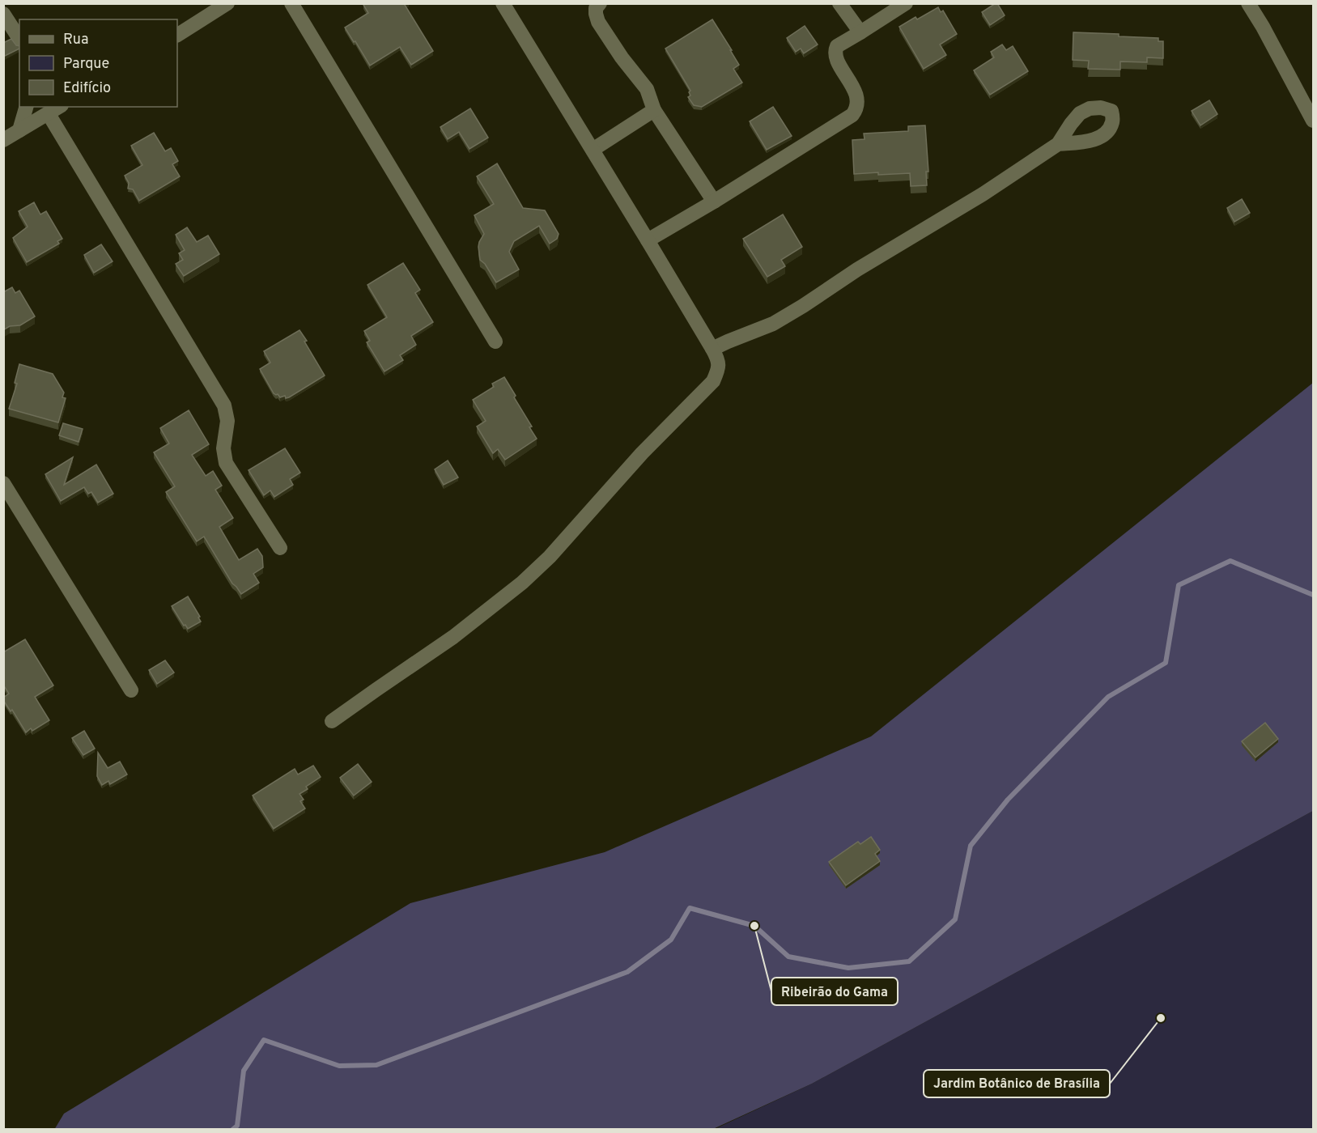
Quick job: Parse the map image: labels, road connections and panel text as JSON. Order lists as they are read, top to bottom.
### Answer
{
  "places": ["Ribeirão do Gama", "Jardim Botânico de Brasília"],
  "legend": ["Rua", "Parque", "Edifício"]
}
